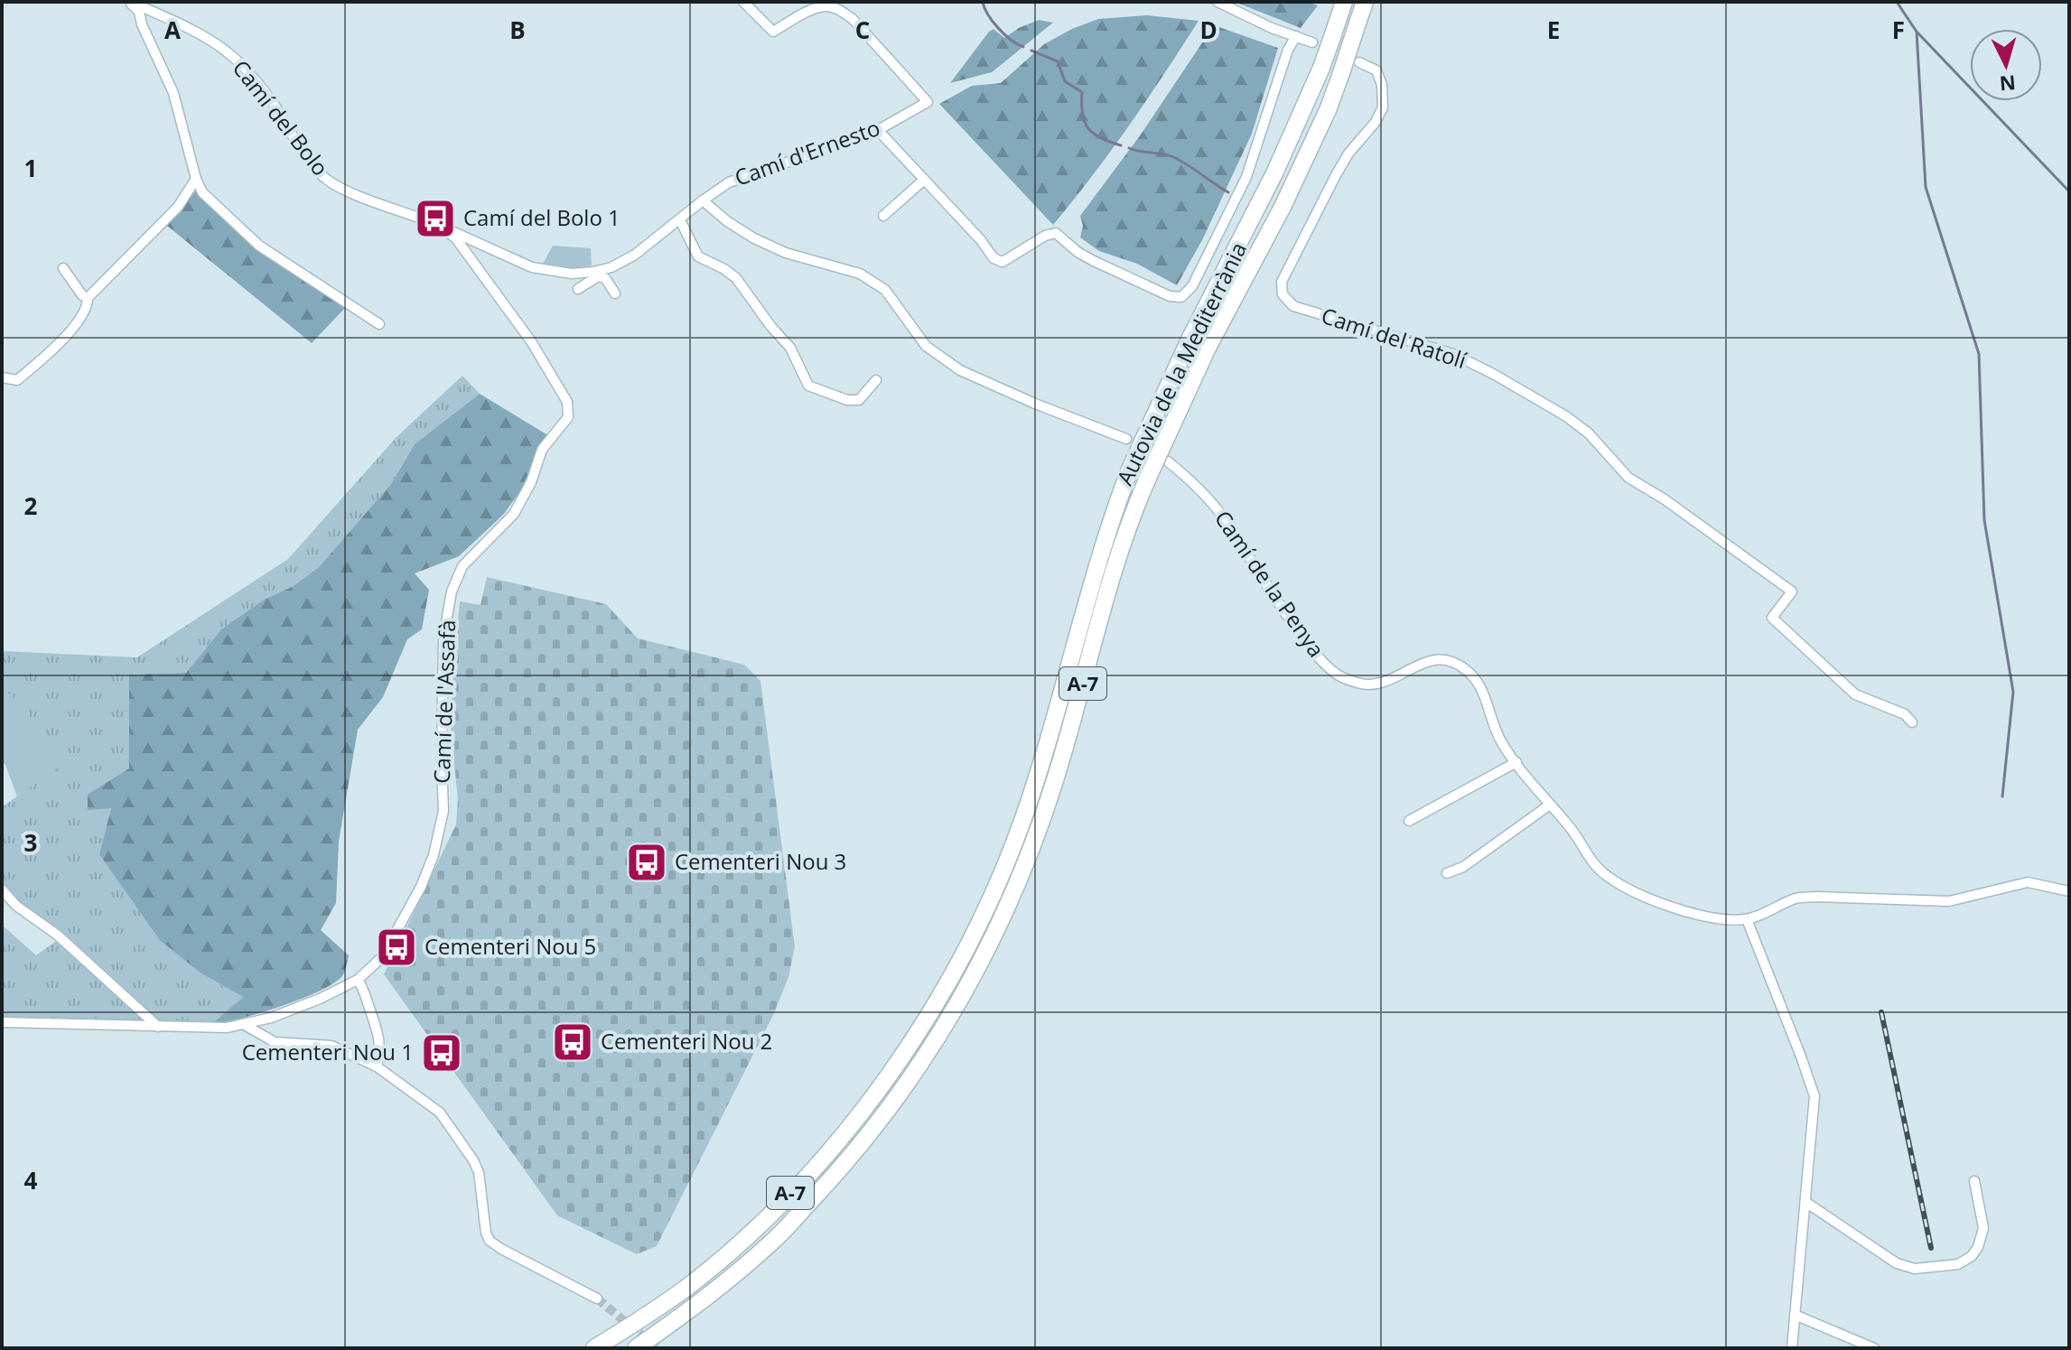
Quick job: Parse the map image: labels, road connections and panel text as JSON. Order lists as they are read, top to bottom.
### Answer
{
  "streets": {
    "highway": ["Autovia de la Mediterrània", "A-7"],
    "street": [
      "Camí del Bolo",
      "Camí d'Ernesto",
      "Camí del Ratolí",
      "Camí de la Penya",
      "Camí de l'Assafà"
    ]
  },
  "crossings": [
    ["Camí del Bolo", "Camí d'Ernesto"],
    ["Camí del Bolo", "Camí de l'Assafà"],
    ["Camí d'Ernesto", "Camí de l'Assafà"]
  ],
  "places": {
    "bus stop": [
      "Camí del Bolo 1",
      "Cementeri Nou 3",
      "Cementeri Nou 5",
      "Cementeri Nou 2",
      "Cementeri Nou 1"
    ]
  },
  "north": "bottom",
  "grid": {
    "columns": [
      "A",
      "B",
      "C",
      "D",
      "E",
      "F"
    ],
    "rows": [
      "1",
      "2",
      "3",
      "4"
    ]
  }
}
